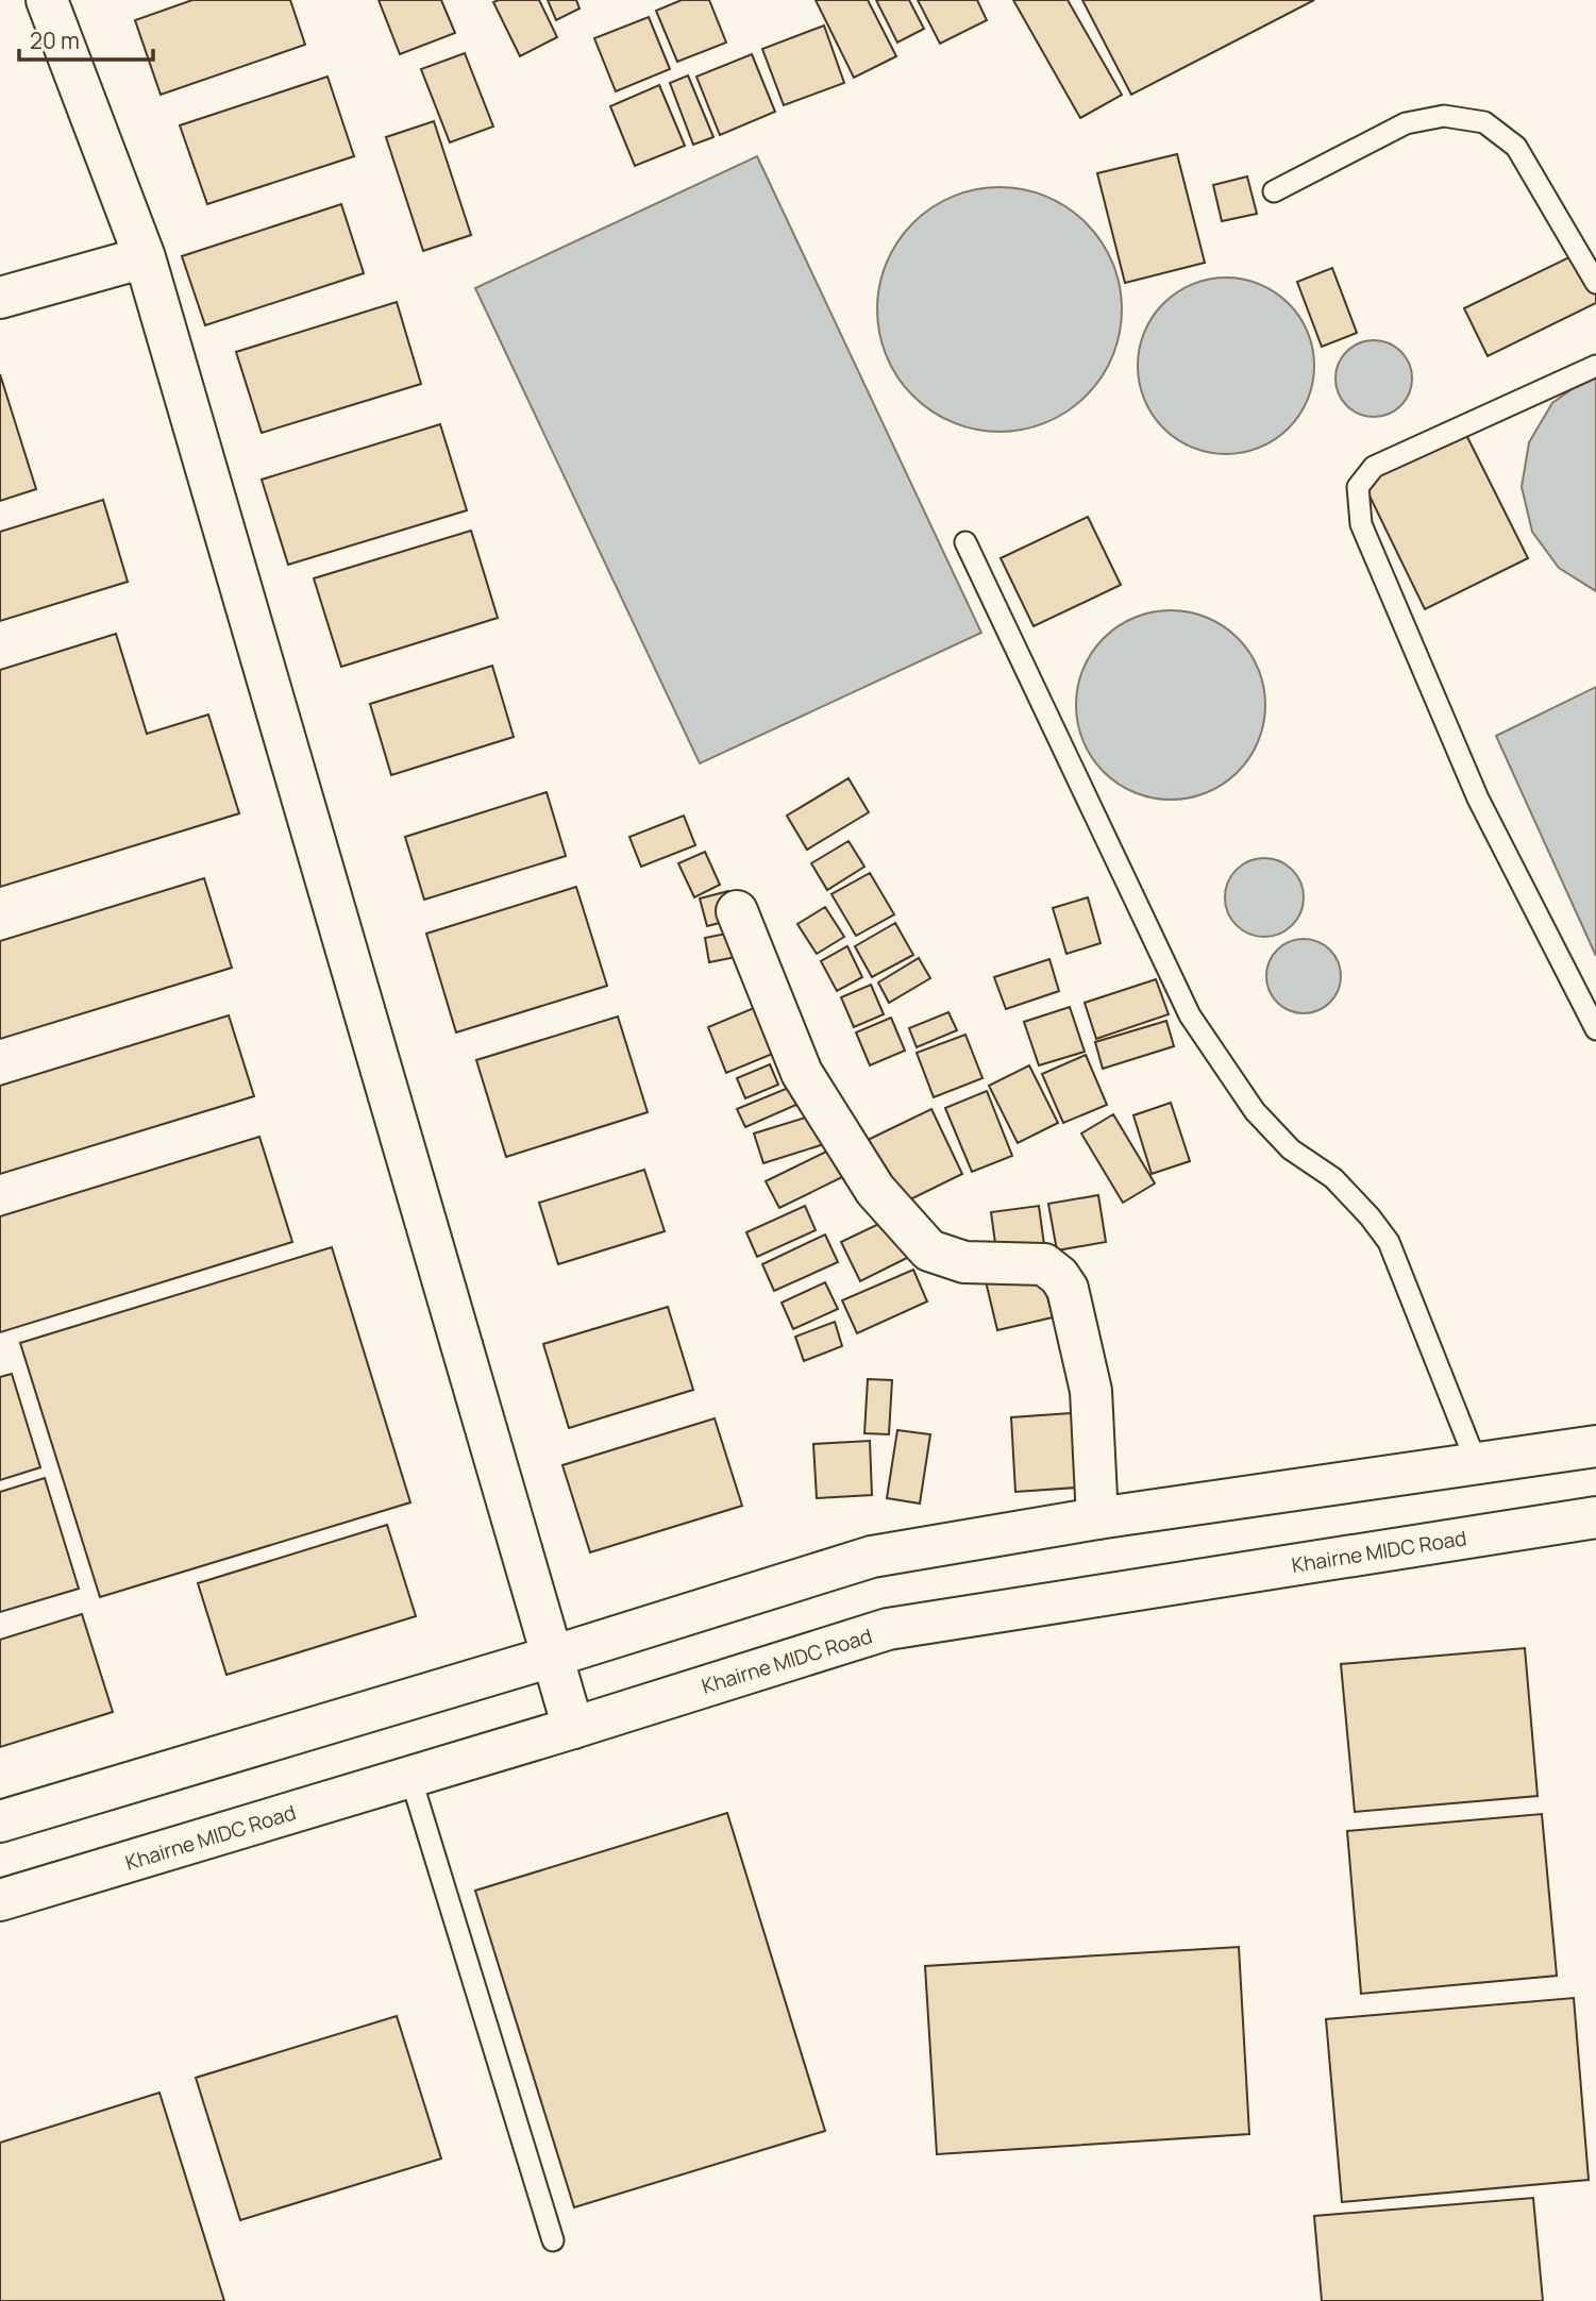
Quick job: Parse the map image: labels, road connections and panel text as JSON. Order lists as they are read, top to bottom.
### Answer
{
  "streets": {
    "main road": ["Khairne MIDC Road"]
  },
  "scale_bar": "20 m"
}
